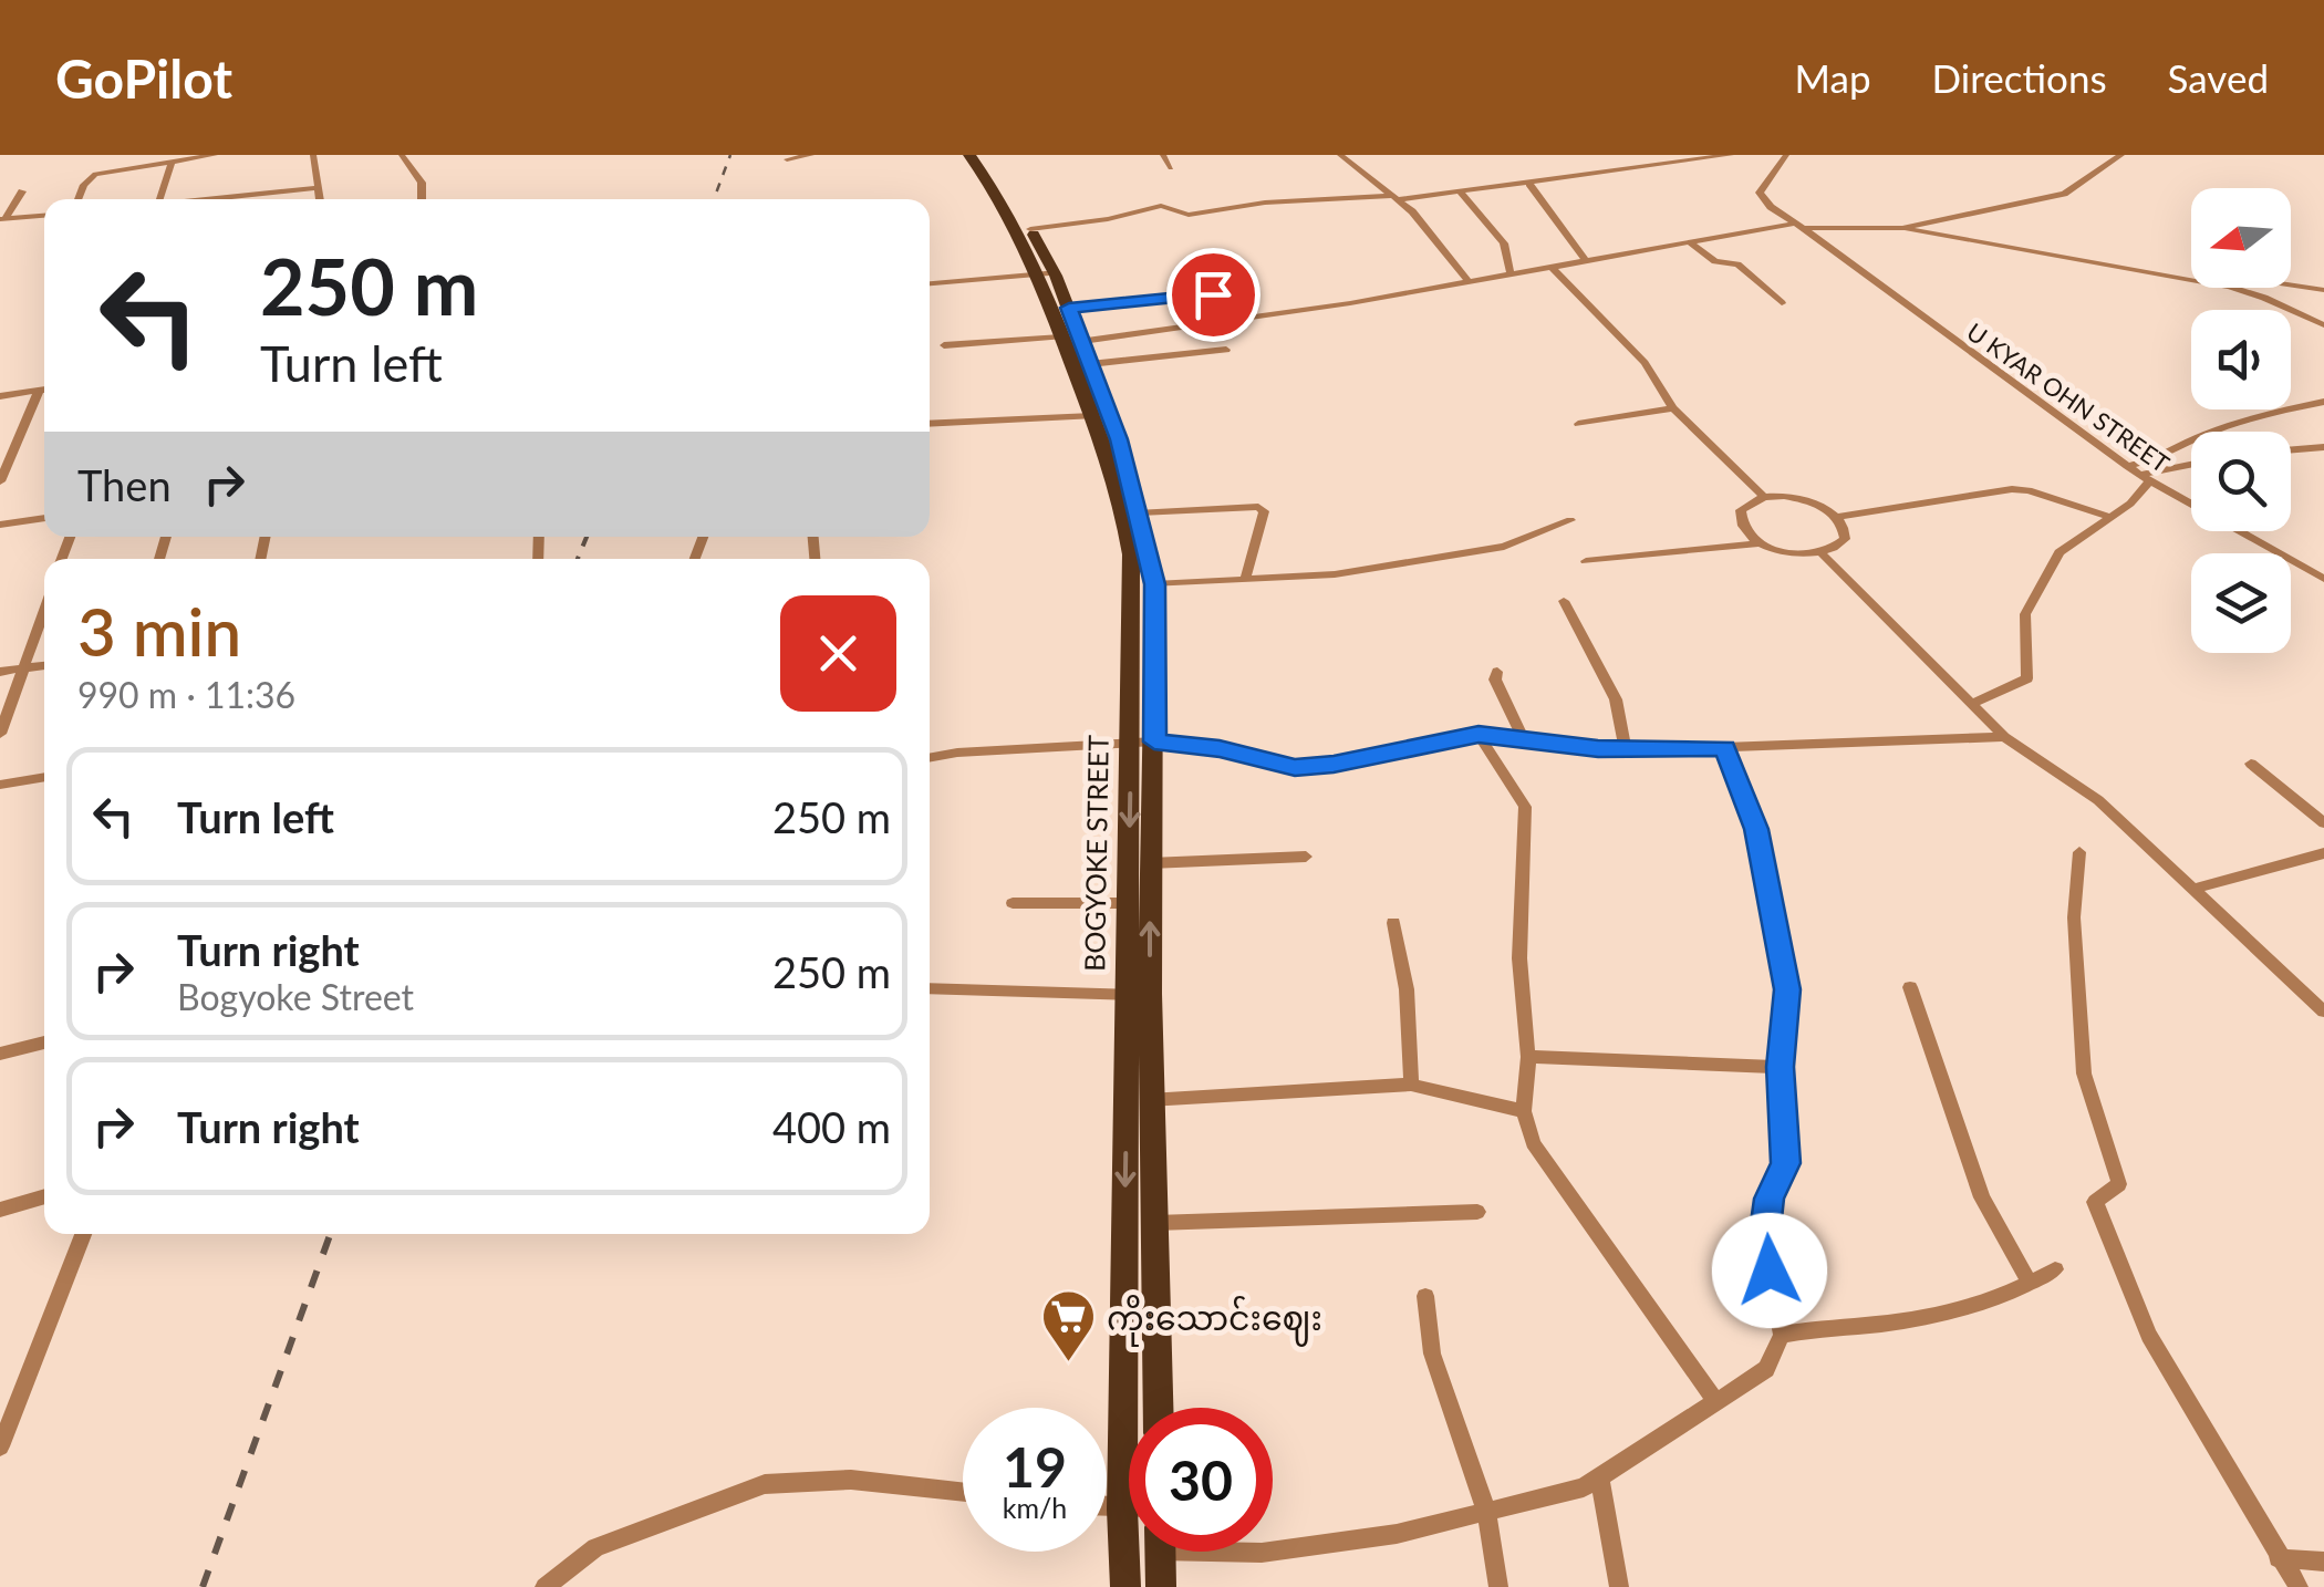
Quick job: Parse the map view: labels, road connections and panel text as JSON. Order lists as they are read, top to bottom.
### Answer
{
  "streets": {
    "main road": ["BOGYOKE STREET"],
    "street": ["U KYAR OHN STREET"]
  },
  "places": {
    "supermarket": ["ကိုးသောင်းဈေး"]
  },
  "north": "left",
  "page": {
    "header": "GoPilot",
    "nav": ["Map", "Directions", "Saved"],
    "turn": ["250 m", "Turn left"],
    "then": "Then",
    "heading": ["3 min", "990 m · 11:36"],
    "list": [
      {
        "name": "Turn left",
        "value": "250 m"
      },
      {
        "name": "Turn right",
        "note": "Bogyoke Street",
        "value": "250 m"
      },
      {
        "name": "Turn right",
        "value": "400 m"
      }
    ],
    "speed": "19 km/h",
    "limit": "30"
  }
}
